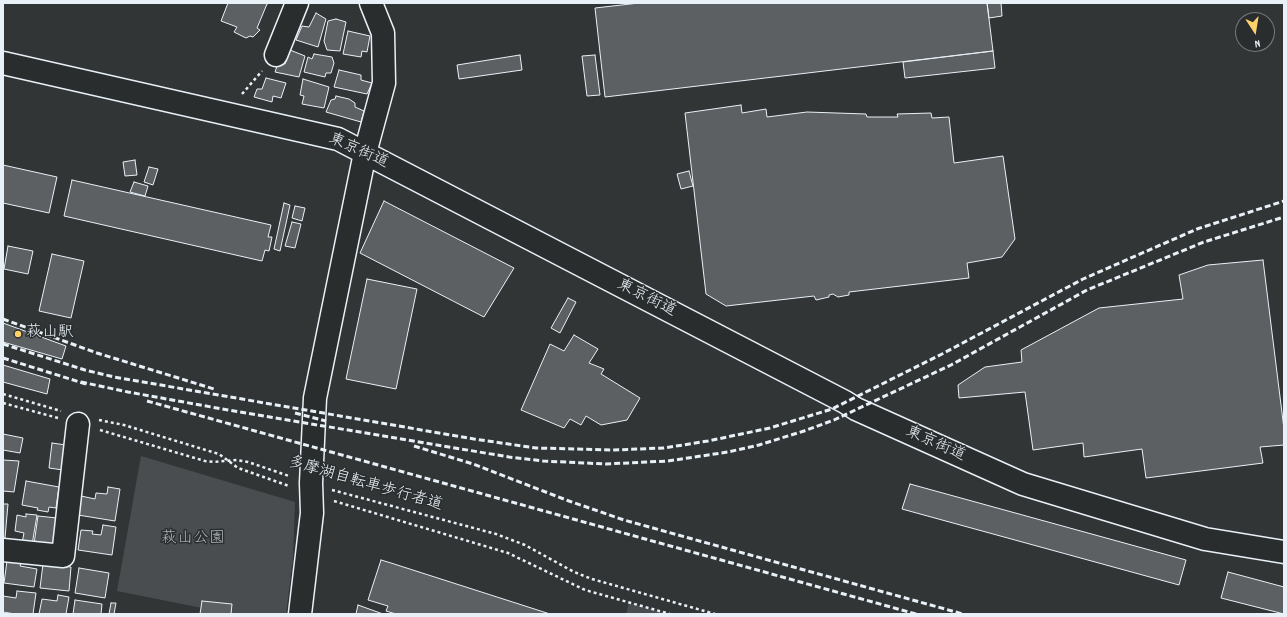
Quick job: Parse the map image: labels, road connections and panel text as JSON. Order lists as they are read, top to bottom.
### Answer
{
  "streets": {
    "street": ["東京街道"],
    "path": ["多摩湖自転車歩行者道"]
  },
  "parks": ["萩山公園"],
  "places": ["萩山駅"],
  "north": "bottom"
}
